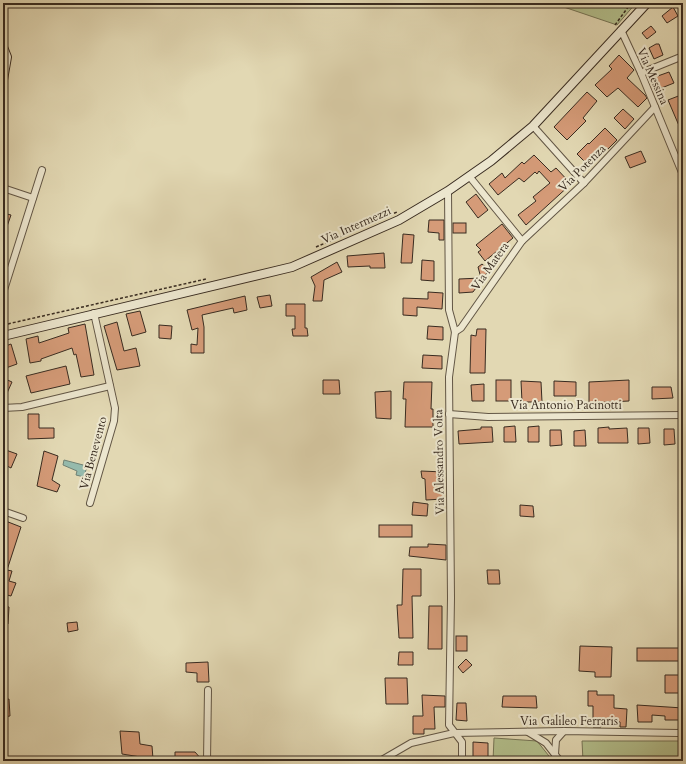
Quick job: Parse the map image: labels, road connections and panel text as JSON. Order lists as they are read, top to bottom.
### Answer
{
  "streets": {
    "street": [
      "Via Messina",
      "Via Potenza",
      "Via Intermezzi",
      "Via Matera",
      "Via Antonio Pacinotti",
      "Via Benevento",
      "Via Alessandro Volta",
      "Via Galileo Ferraris"
    ]
  },
  "crossings": [
    ["Via Messina", "Via Potenza"],
    ["Via Messina", "Via Intermezzi"],
    ["Via Potenza", "Via Matera"],
    ["Via Intermezzi", "Via Matera"],
    ["Via Intermezzi", "Via Benevento"],
    ["Via Intermezzi", "Via Alessandro Volta"],
    ["Via Matera", "Via Alessandro Volta"],
    ["Via Antonio Pacinotti", "Via Alessandro Volta"],
    ["Via Alessandro Volta", "Via Galileo Ferraris"]
  ]
}
